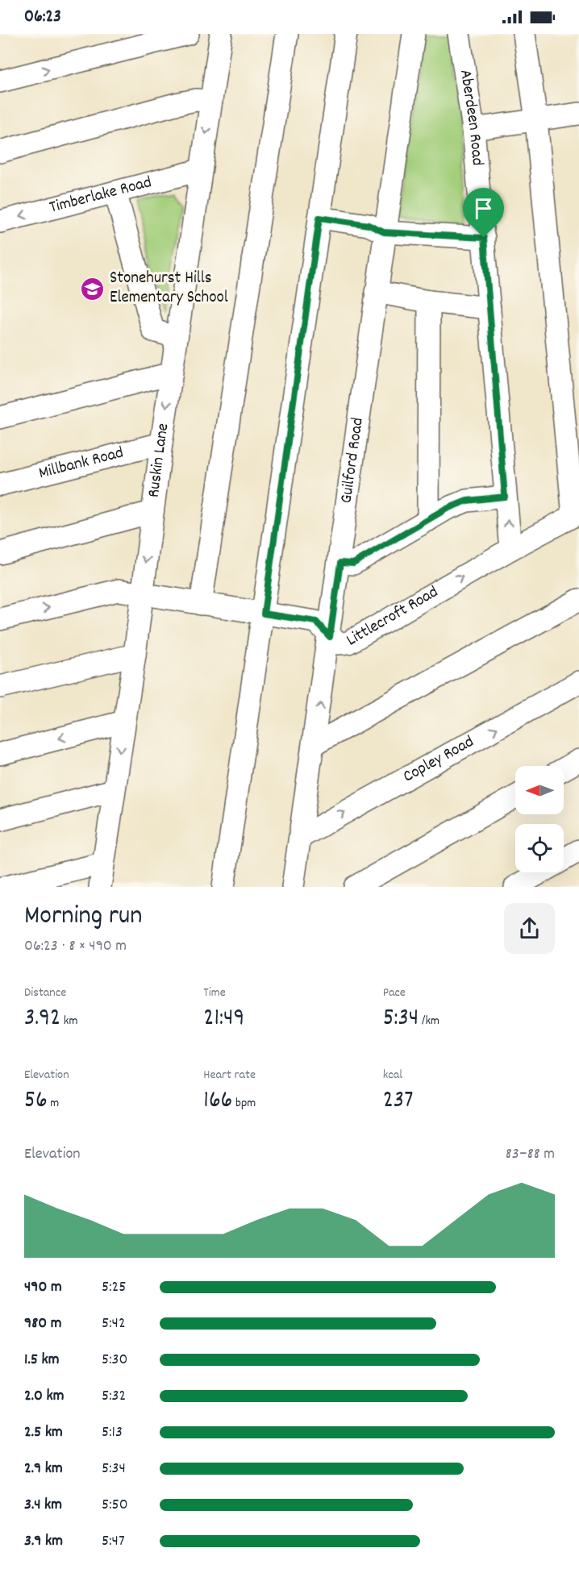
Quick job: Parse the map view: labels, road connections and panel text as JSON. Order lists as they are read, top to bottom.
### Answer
{
  "streets": {
    "street": [
      "Aberdeen Road",
      "Timberlake Road",
      "Ruskin Lane",
      "Guilford Road",
      "Millbank Road",
      "Littlecroft Road",
      "Copley Road"
    ]
  },
  "crossings": [
    ["Aberdeen Road", "Littlecroft Road"],
    ["Timberlake Road", "Ruskin Lane"],
    ["Ruskin Lane", "Millbank Road"],
    ["Ruskin Lane", "Littlecroft Road"],
    ["Guilford Road", "Littlecroft Road"],
    ["Guilford Road", "Copley Road"]
  ],
  "places": {
    "school or university": ["Stonehurst Hills Elementary School"]
  },
  "north": "left",
  "page": {
    "status": "06:23",
    "heading": ["Morning run", "06:23 · 8 × 490 m"],
    "stats": [
      ["Distance", "3.92 km"],
      ["Time", "21:49"],
      ["Pace", "5:34 /km"],
      ["Elevation", "56 m"],
      ["Heart rate", "166 bpm"],
      ["kcal", "237"]
    ],
    "chart": ["Elevation", "83–88 m"],
    "list": [
      {
        "name": "490 m",
        "note": "5:25"
      },
      {
        "name": "980 m",
        "note": "5:42"
      },
      {
        "name": "1.5 km",
        "note": "5:30"
      },
      {
        "name": "2.0 km",
        "note": "5:32"
      },
      {
        "name": "2.5 km",
        "note": "5:13"
      },
      {
        "name": "2.9 km",
        "note": "5:34"
      },
      {
        "name": "3.4 km",
        "note": "5:50"
      },
      {
        "name": "3.9 km",
        "note": "5:47"
      }
    ]
  }
}
